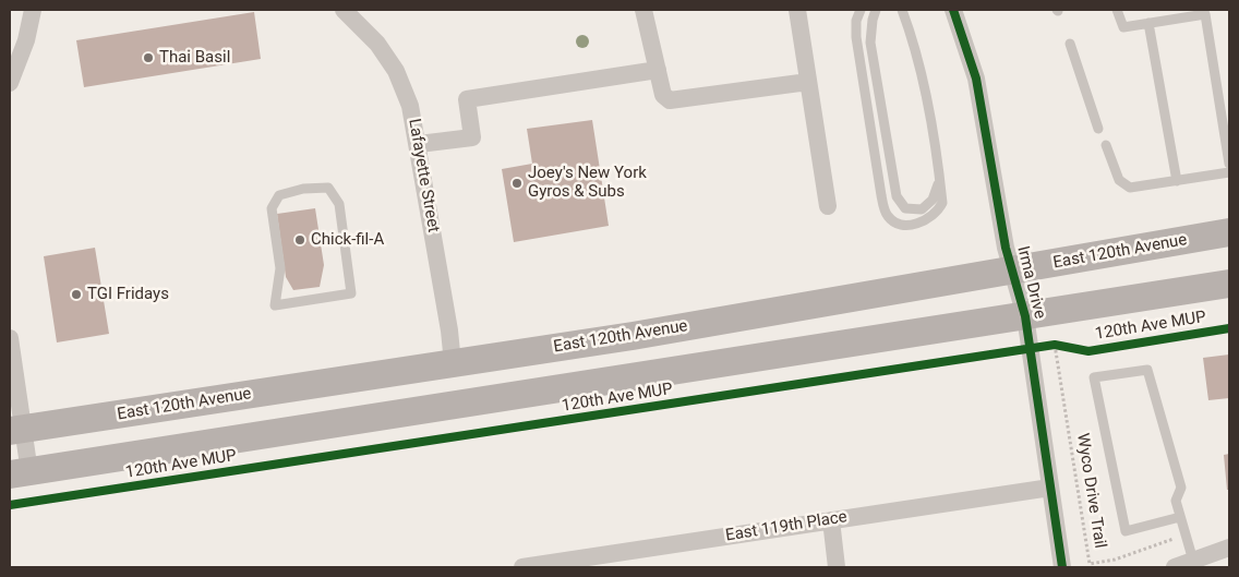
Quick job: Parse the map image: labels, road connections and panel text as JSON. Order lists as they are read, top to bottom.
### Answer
{
  "streets": {
    "main road": ["East 120th Avenue"],
    "street": ["Lafayette Street", "Irma Drive", "East 119th Place"],
    "path": ["Wyco Drive Trail"],
    "cycle path": ["120th Ave MUP"]
  },
  "crossings": [
    ["Lafayette Street", "East 120th Avenue"],
    ["East 120th Avenue", "Irma Drive"],
    ["Irma Drive", "East 119th Place"]
  ],
  "places": [
    "Thai Basil",
    "Joey's New York Gyros & Subs",
    "Chick-fil-A",
    "TGI Fridays"
  ]
}
